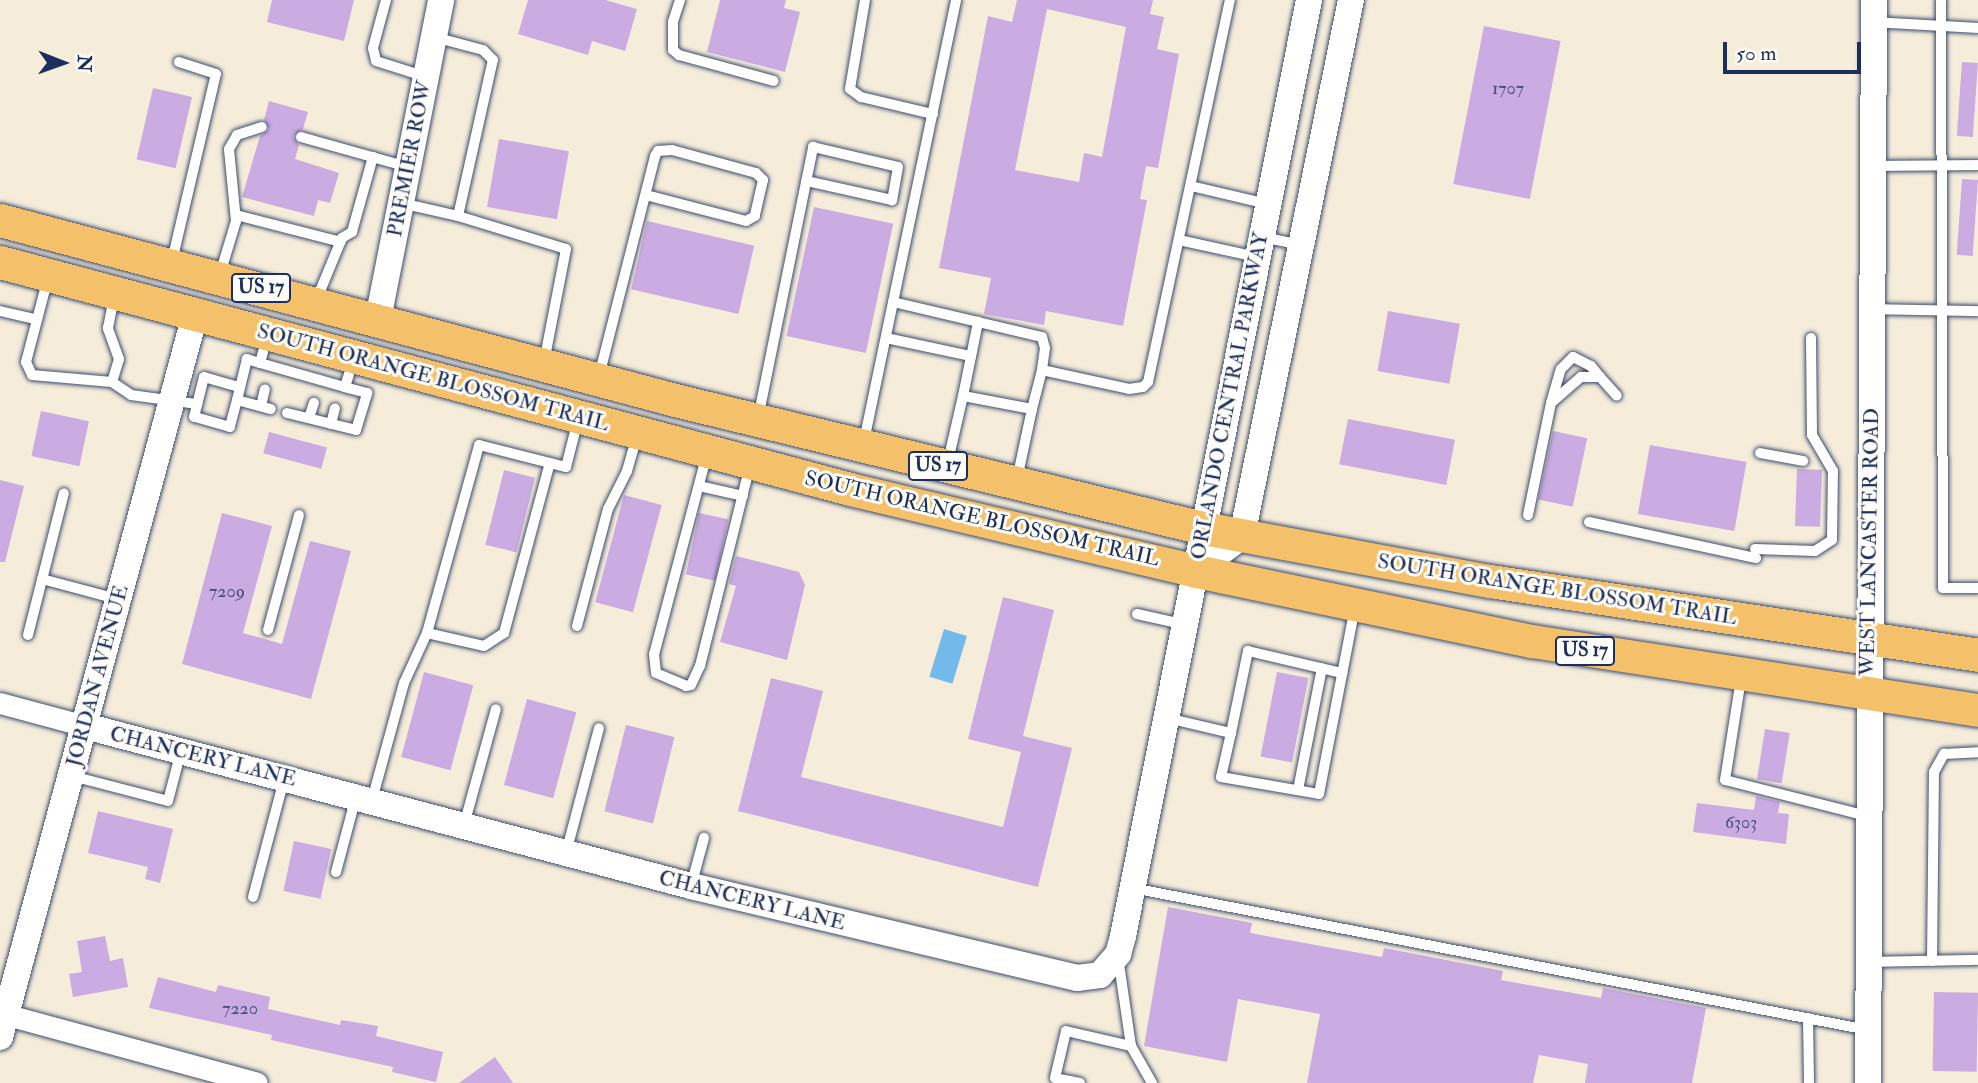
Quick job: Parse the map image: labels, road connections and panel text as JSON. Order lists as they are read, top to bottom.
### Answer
{
  "streets": {
    "main road": ["US 17", "SOUTH ORANGE BLOSSOM TRAIL"],
    "street": [
      "PREMIER ROW",
      "ORLANDO CENTRAL PARKWAY",
      "WEST LANCASTER ROAD",
      "JORDAN AVENUE",
      "CHANCERY LANE"
    ]
  },
  "crossings": [
    ["PREMIER ROW", "SOUTH ORANGE BLOSSOM TRAIL"],
    ["SOUTH ORANGE BLOSSOM TRAIL", "ORLANDO CENTRAL PARKWAY"],
    ["SOUTH ORANGE BLOSSOM TRAIL", "WEST LANCASTER ROAD"],
    ["SOUTH ORANGE BLOSSOM TRAIL", "JORDAN AVENUE"],
    ["JORDAN AVENUE", "CHANCERY LANE"]
  ],
  "house_numbers": [
    "1707",
    "7209",
    "6303",
    "7220"
  ],
  "scale_bar": "50 m",
  "north": "right"
}
